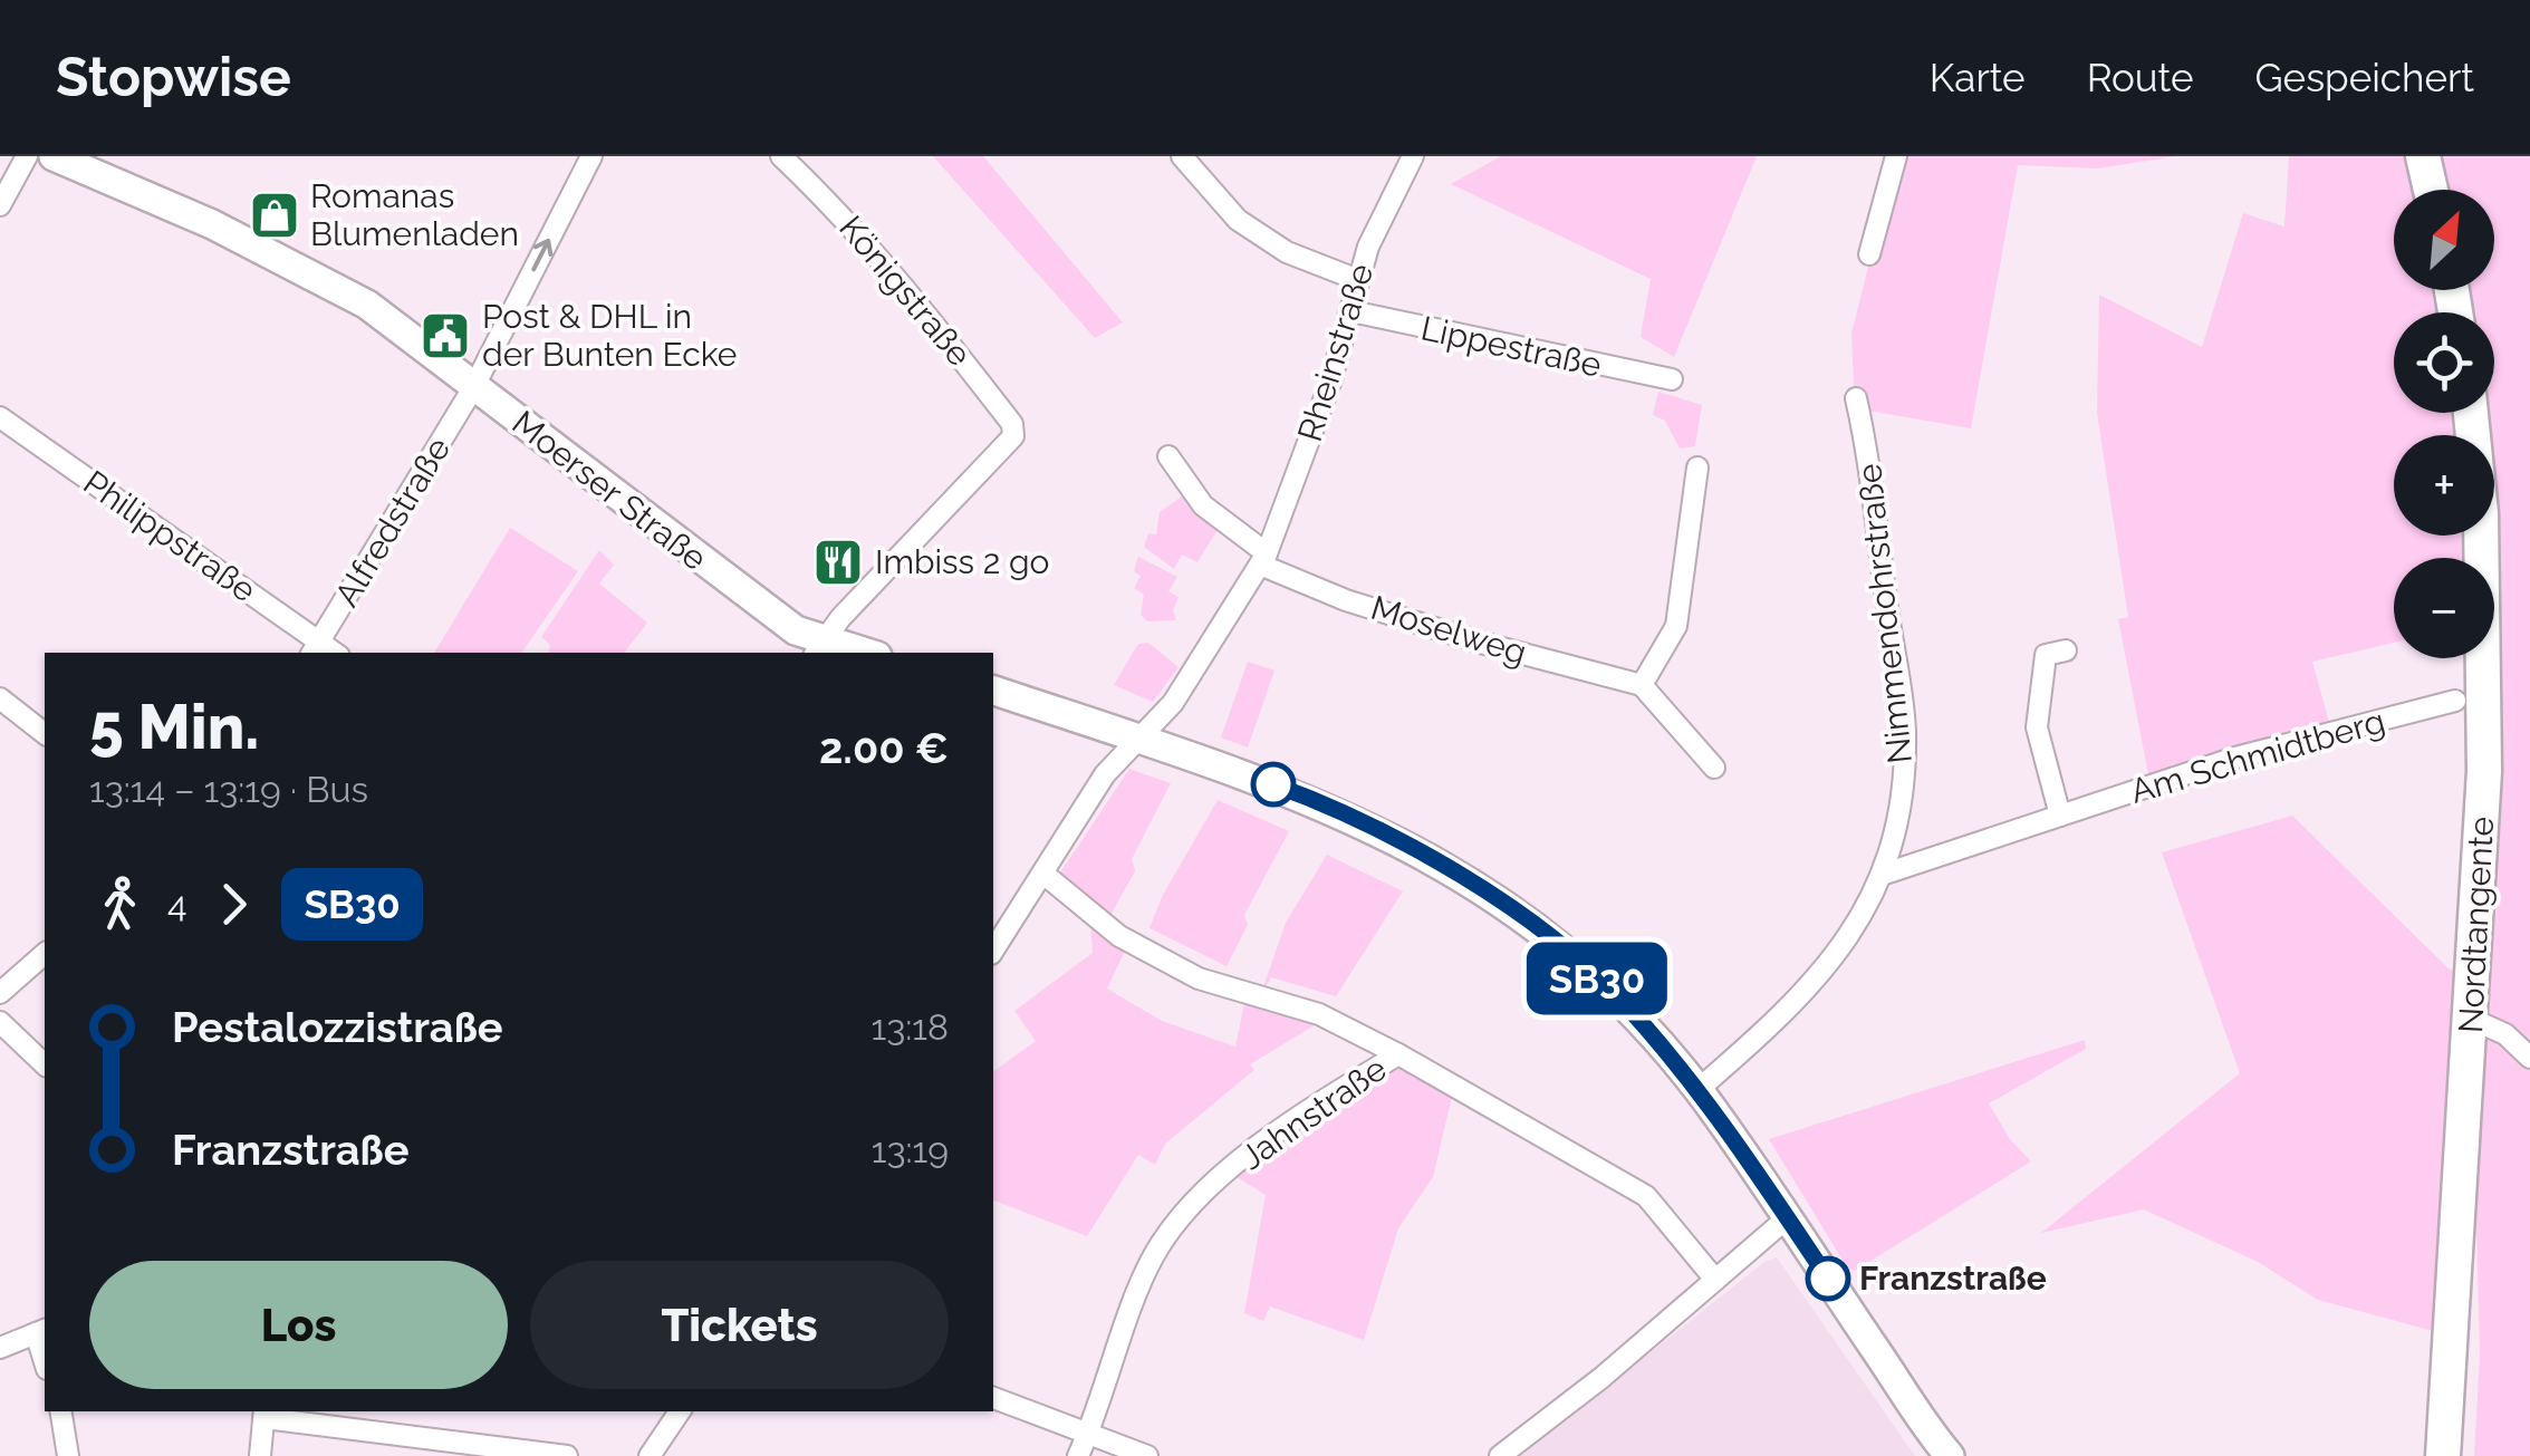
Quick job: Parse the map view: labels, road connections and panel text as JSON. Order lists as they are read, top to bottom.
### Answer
{
  "streets": {
    "main road": ["Nordtangente"],
    "street": [
      "Königstraße",
      "Lippestraße",
      "Rheinstraße",
      "Moerser Straße",
      "Alfredstraße",
      "Philippstraße",
      "Nimmendohrstraße",
      "Moselweg",
      "Am Schmidtberg",
      "Jahnstraße"
    ]
  },
  "crossings": [
    ["Königstraße", "Moerser Straße"],
    ["Lippestraße", "Rheinstraße"],
    ["Rheinstraße", "Moselweg"],
    ["Moerser Straße", "Alfredstraße"],
    ["Alfredstraße", "Philippstraße"],
    ["Nimmendohrstraße", "Am Schmidtberg"]
  ],
  "one_way": ["Alfredstraße"],
  "places": {
    "shop": ["Romanas Blumenladen"],
    "public building": ["Post & DHL in der Bunten Ecke"],
    "restaurant": ["Imbiss 2 go"],
    "other": ["Franzstraße"]
  },
  "lines": ["bus line SB30"],
  "north": "top right",
  "page": {
    "header": "Stopwise",
    "nav": ["Karte", "Route", "Gespeichert"],
    "on_map": "SB30",
    "map_buttons": ["+", "−"],
    "heading": ["5 Min.", "13:14 – 13:19 · Bus", "2.00 €"],
    "legs": ["4", "SB30"],
    "list": [
      {
        "name": "Pestalozzistraße",
        "value": "13:18"
      },
      {
        "name": "Franzstraße",
        "value": "13:19"
      }
    ],
    "buttons": ["Los", "Tickets"]
  }
}
